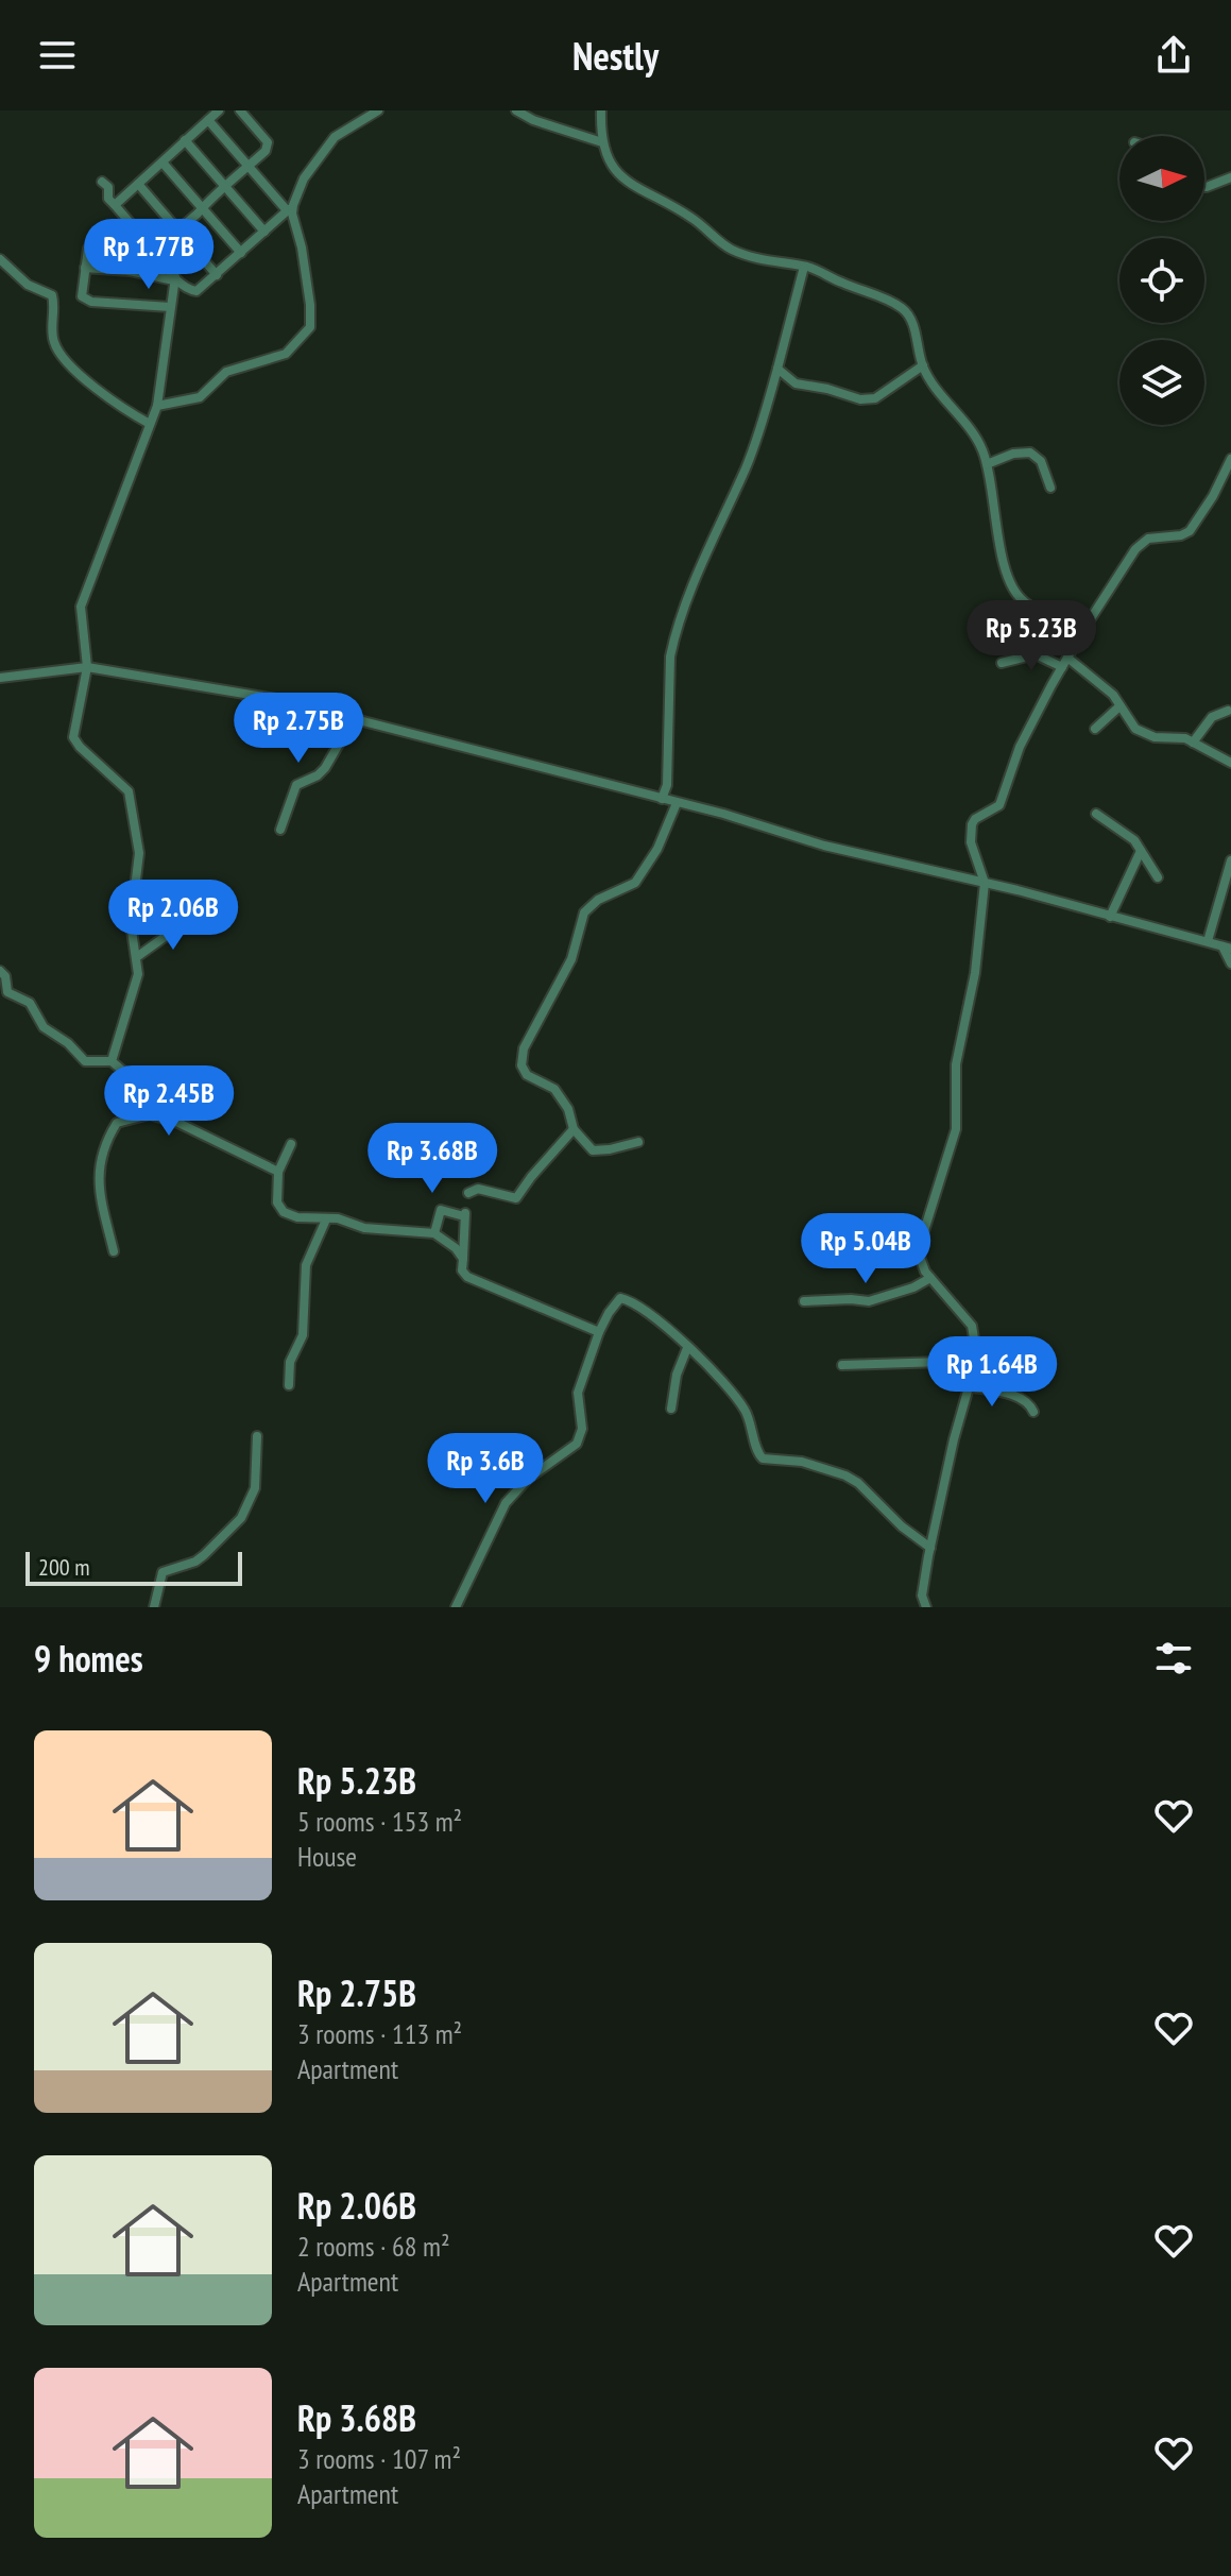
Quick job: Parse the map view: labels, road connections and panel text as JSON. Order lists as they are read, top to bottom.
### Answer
{
  "scale_bar": "200 m",
  "north": "right",
  "page": {
    "header": "Nestly",
    "price": [
      "Rp 1.77B",
      "Rp 5.23B",
      "Rp 2.75B",
      "Rp 2.06B",
      "Rp 2.45B",
      "Rp 3.68B",
      "Rp 5.04B",
      "Rp 1.64B",
      "Rp 3.6B"
    ],
    "scale": "200 m",
    "heading": "9 homes",
    "list": [
      {
        "name": "Rp 5.23B",
        "note": "5 rooms · 153 m² · House"
      },
      {
        "name": "Rp 2.75B",
        "note": "3 rooms · 113 m² · Apartment"
      },
      {
        "name": "Rp 2.06B",
        "note": "2 rooms · 68 m² · Apartment"
      },
      {
        "name": "Rp 3.68B",
        "note": "3 rooms · 107 m² · Apartment"
      }
    ]
  }
}
